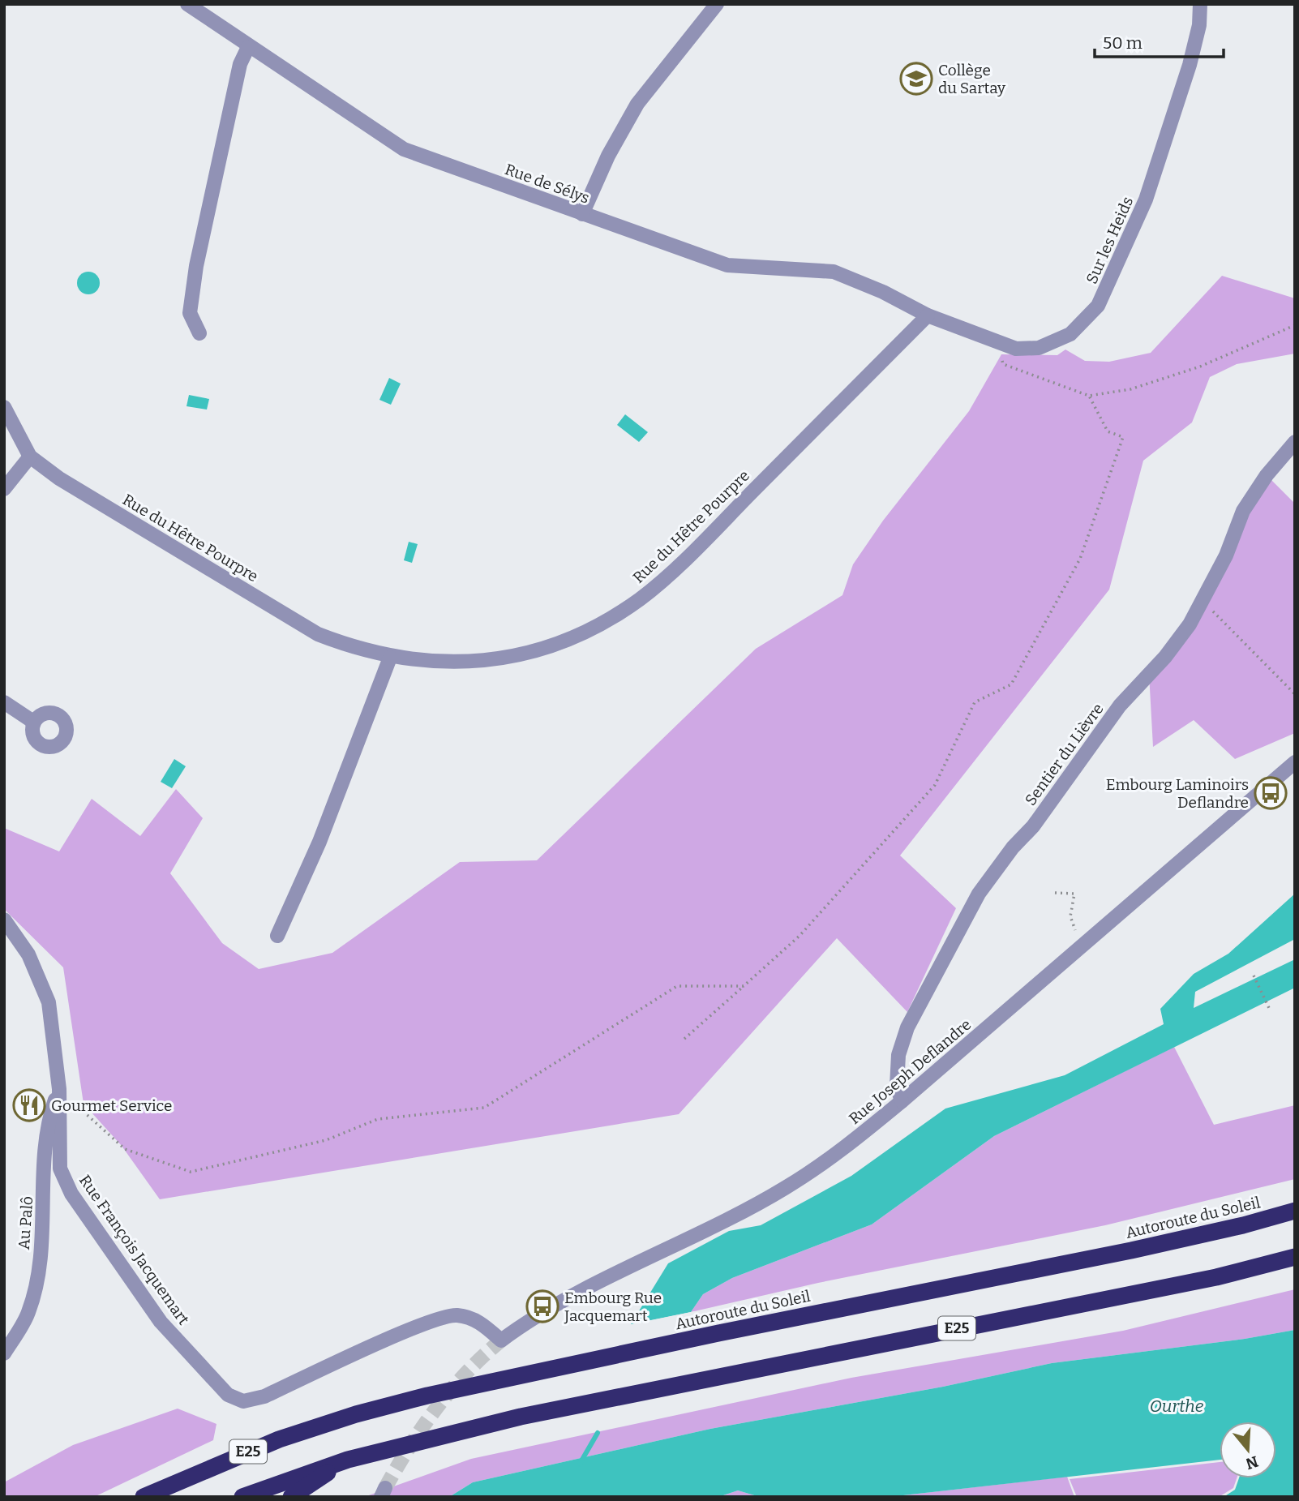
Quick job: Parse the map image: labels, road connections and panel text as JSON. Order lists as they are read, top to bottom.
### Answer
{
  "streets": {
    "highway": ["Autoroute du Soleil", "E25"],
    "street": [
      "Rue de Sélys",
      "Sur les Heids",
      "Rue du Hêtre Pourpre",
      "Sentier du Lièvre",
      "Rue Joseph Deflandre",
      "Au Palô",
      "Rue François Jacquemart"
    ]
  },
  "crossings": [
    ["Rue de Sélys", "Sur les Heids"],
    ["Rue de Sélys", "Rue du Hêtre Pourpre"],
    ["Sur les Heids", "Rue du Hêtre Pourpre"],
    ["Sentier du Lièvre", "Rue Joseph Deflandre"],
    ["Rue Joseph Deflandre", "Rue François Jacquemart"],
    ["Au Palô", "Rue François Jacquemart"]
  ],
  "water": ["Ourthe"],
  "places": {
    "school or university": ["Collège du Sartay"],
    "bus stop": ["Embourg Laminoirs Deflandre", "Embourg Rue Jacquemart"],
    "restaurant": ["Gourmet Service"]
  },
  "scale_bar": "50 m",
  "north": "bottom"
}
